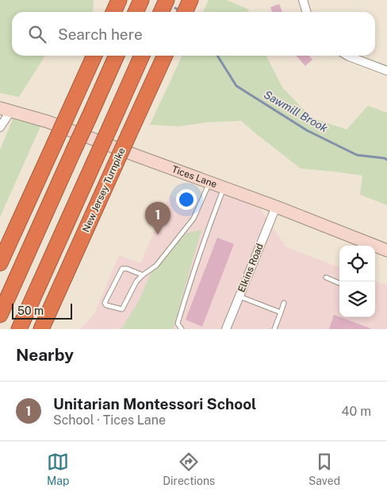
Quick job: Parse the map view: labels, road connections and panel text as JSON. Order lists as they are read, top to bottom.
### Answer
{
  "streets": {
    "highway": ["New Jersey Turnpike"],
    "street": ["Tices Lane", "Elkins Road"]
  },
  "crossings": [
    ["Tices Lane", "Elkins Road"]
  ],
  "water": ["Sawmill Brook"],
  "scale_bar": "50 m",
  "page": {
    "search": "Search here",
    "pins": "1",
    "scale": "50 m",
    "heading": "Nearby",
    "list": [
      {
        "mark": "1",
        "name": "Unitarian Montessori School",
        "note": "School · Tices Lane",
        "value": "40 m"
      }
    ],
    "nav": ["Map", "Directions", "Saved"]
  }
}
